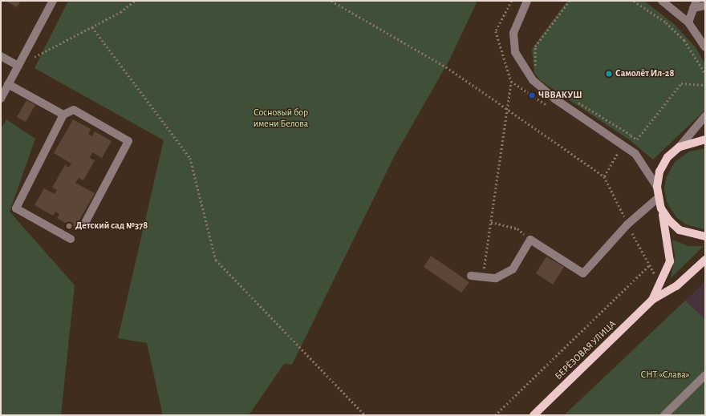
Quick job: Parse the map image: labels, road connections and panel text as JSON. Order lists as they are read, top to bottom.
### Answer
{
  "streets": {
    "main road": ["БЕРЁЗОВАЯ УЛИЦА"]
  },
  "parks": ["Сосновый бор имени Белова", "СНТ «Слава»"],
  "places": ["Самолёт Ил-28", "ЧВВАКУШ", "Детский сад №378"]
}
